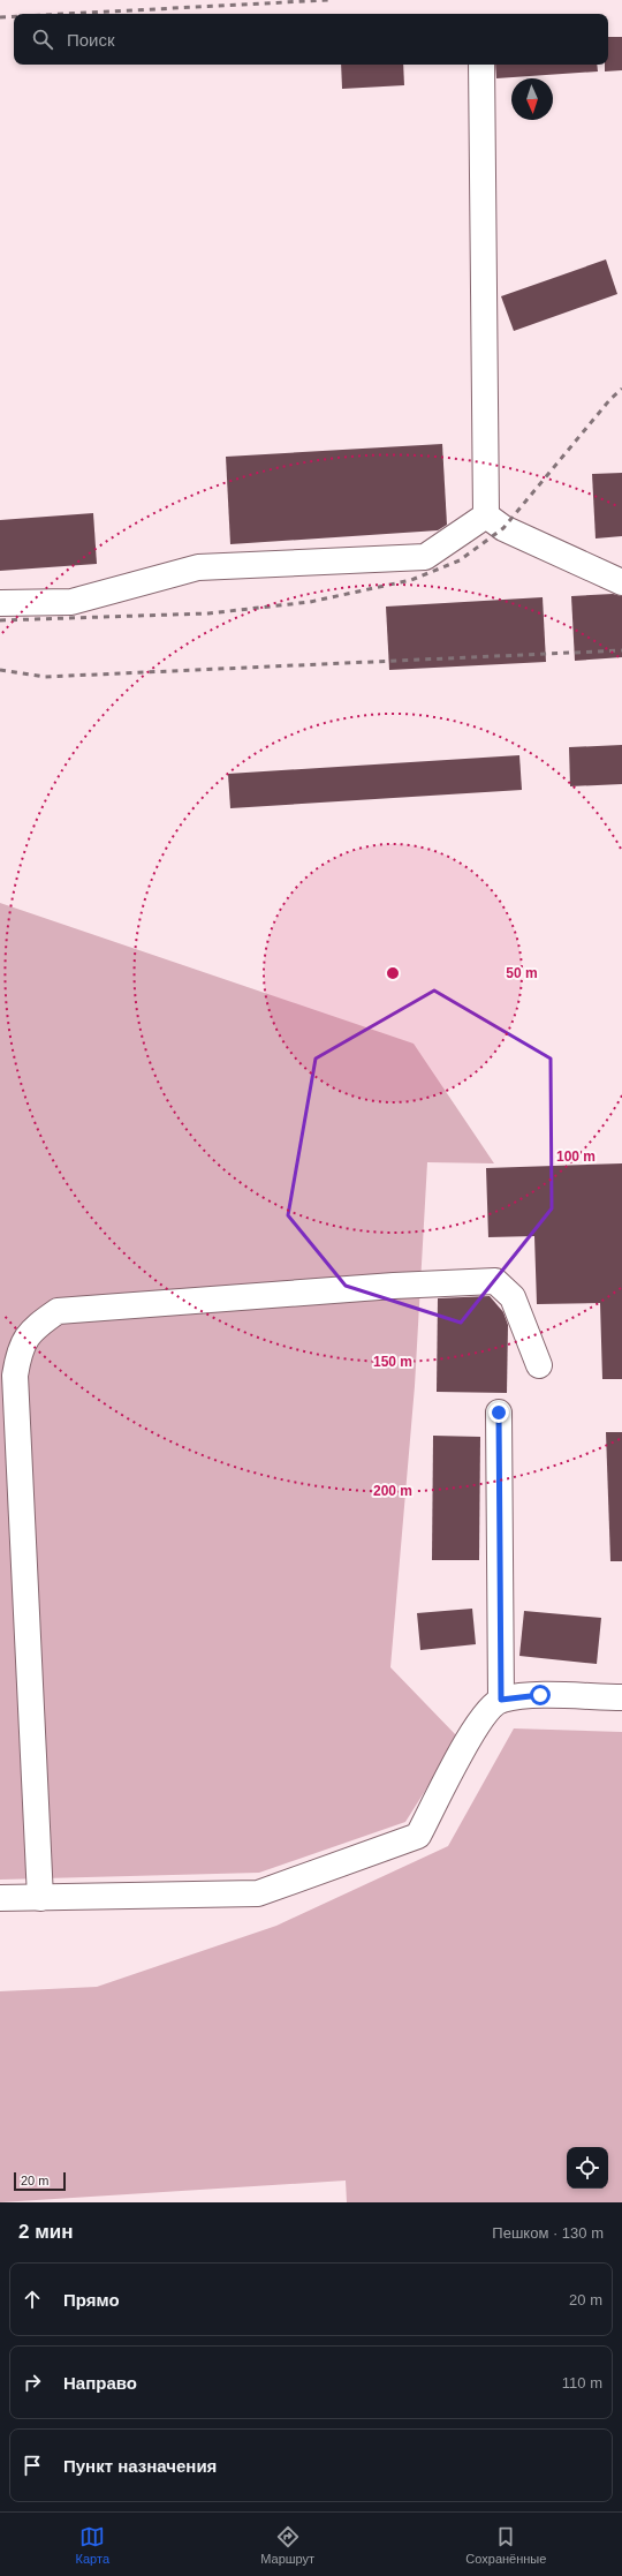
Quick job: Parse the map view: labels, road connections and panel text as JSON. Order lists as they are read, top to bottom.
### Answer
{
  "scale_bar": "20 m",
  "north": "bottom",
  "page": {
    "search": "Поиск",
    "scale": "20 m",
    "heading": ["2 мин", "Пешком · 130 m"],
    "list": [
      ["Прямо", "20 m"],
      ["Направо", "110 m"],
      "Пункт назначения"
    ],
    "nav": ["Карта", "Маршрут", "Сохранённые"]
  },
  "rings": [
    "50 m",
    "100 m",
    "150 m",
    "200 m"
  ]
}
